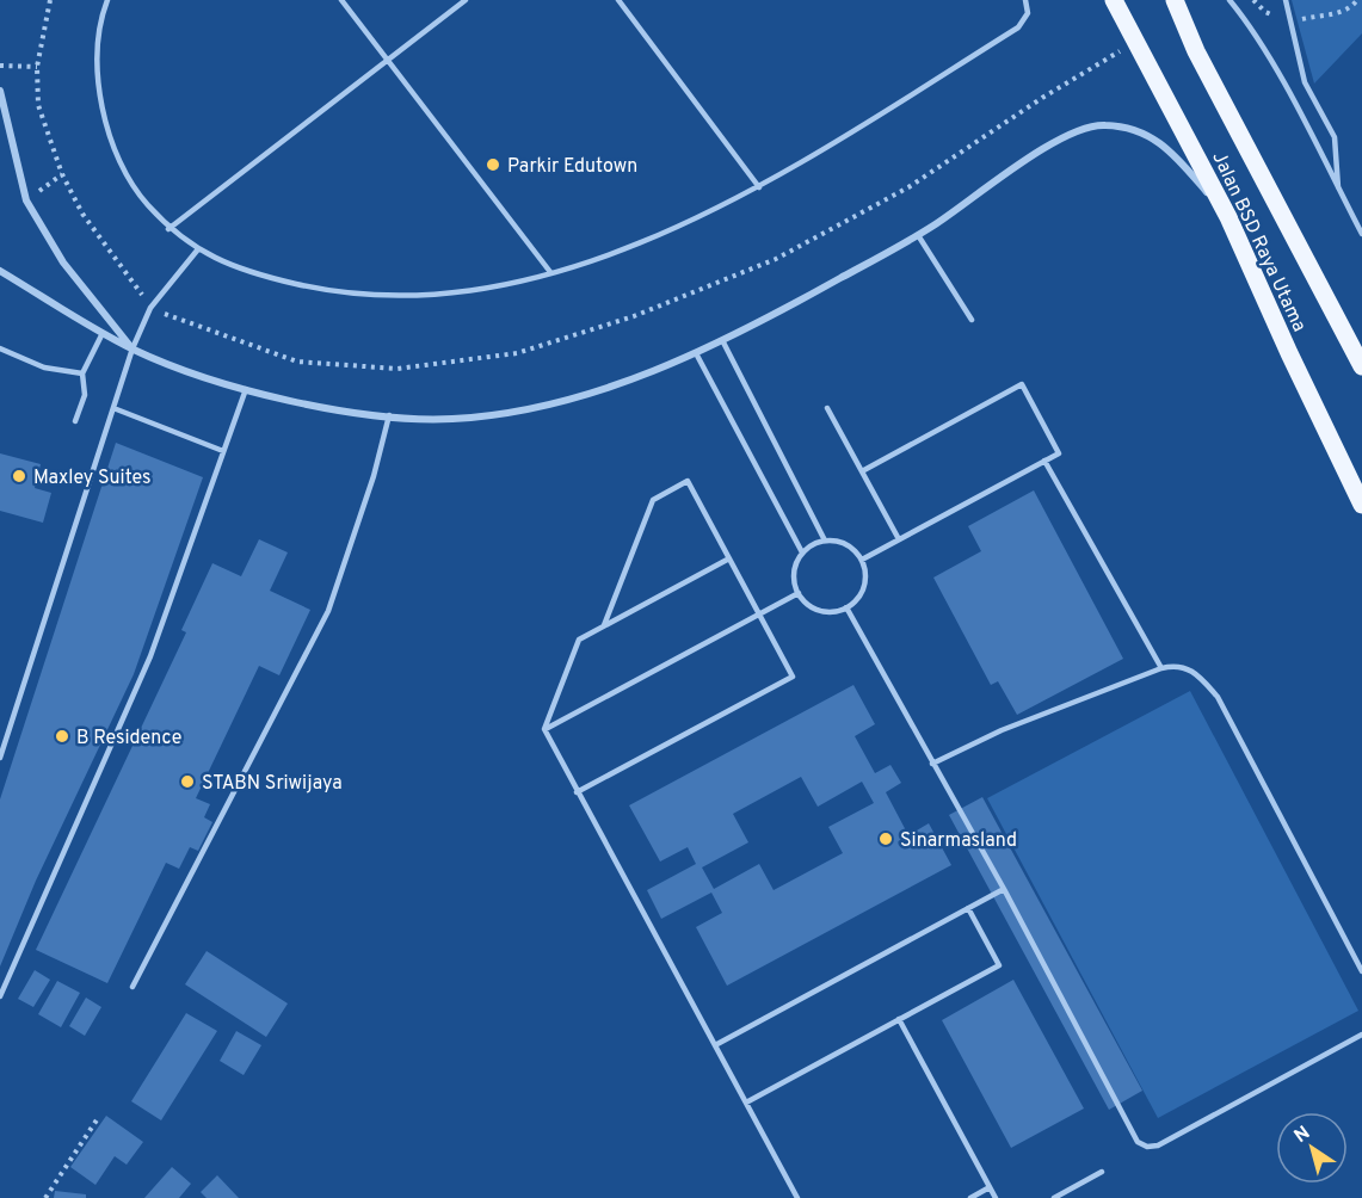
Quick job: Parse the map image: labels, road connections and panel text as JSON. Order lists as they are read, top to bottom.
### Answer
{
  "streets": {
    "main road": ["Jalan BSD Raya Utama"]
  },
  "places": [
    "Parkir Edutown",
    "Maxley Suites",
    "B Residence",
    "STABN Sriwijaya",
    "Sinarmasland"
  ],
  "north": "top left"
}
